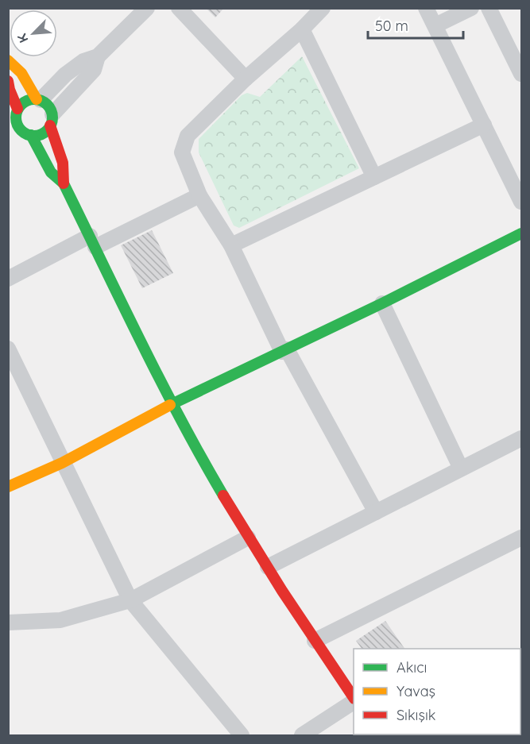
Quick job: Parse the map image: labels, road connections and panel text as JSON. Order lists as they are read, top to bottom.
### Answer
{
  "legend": ["Akıcı", "Yavaş", "Sıkışık"],
  "scale_bar": "50 m",
  "north": "bottom left"
}
